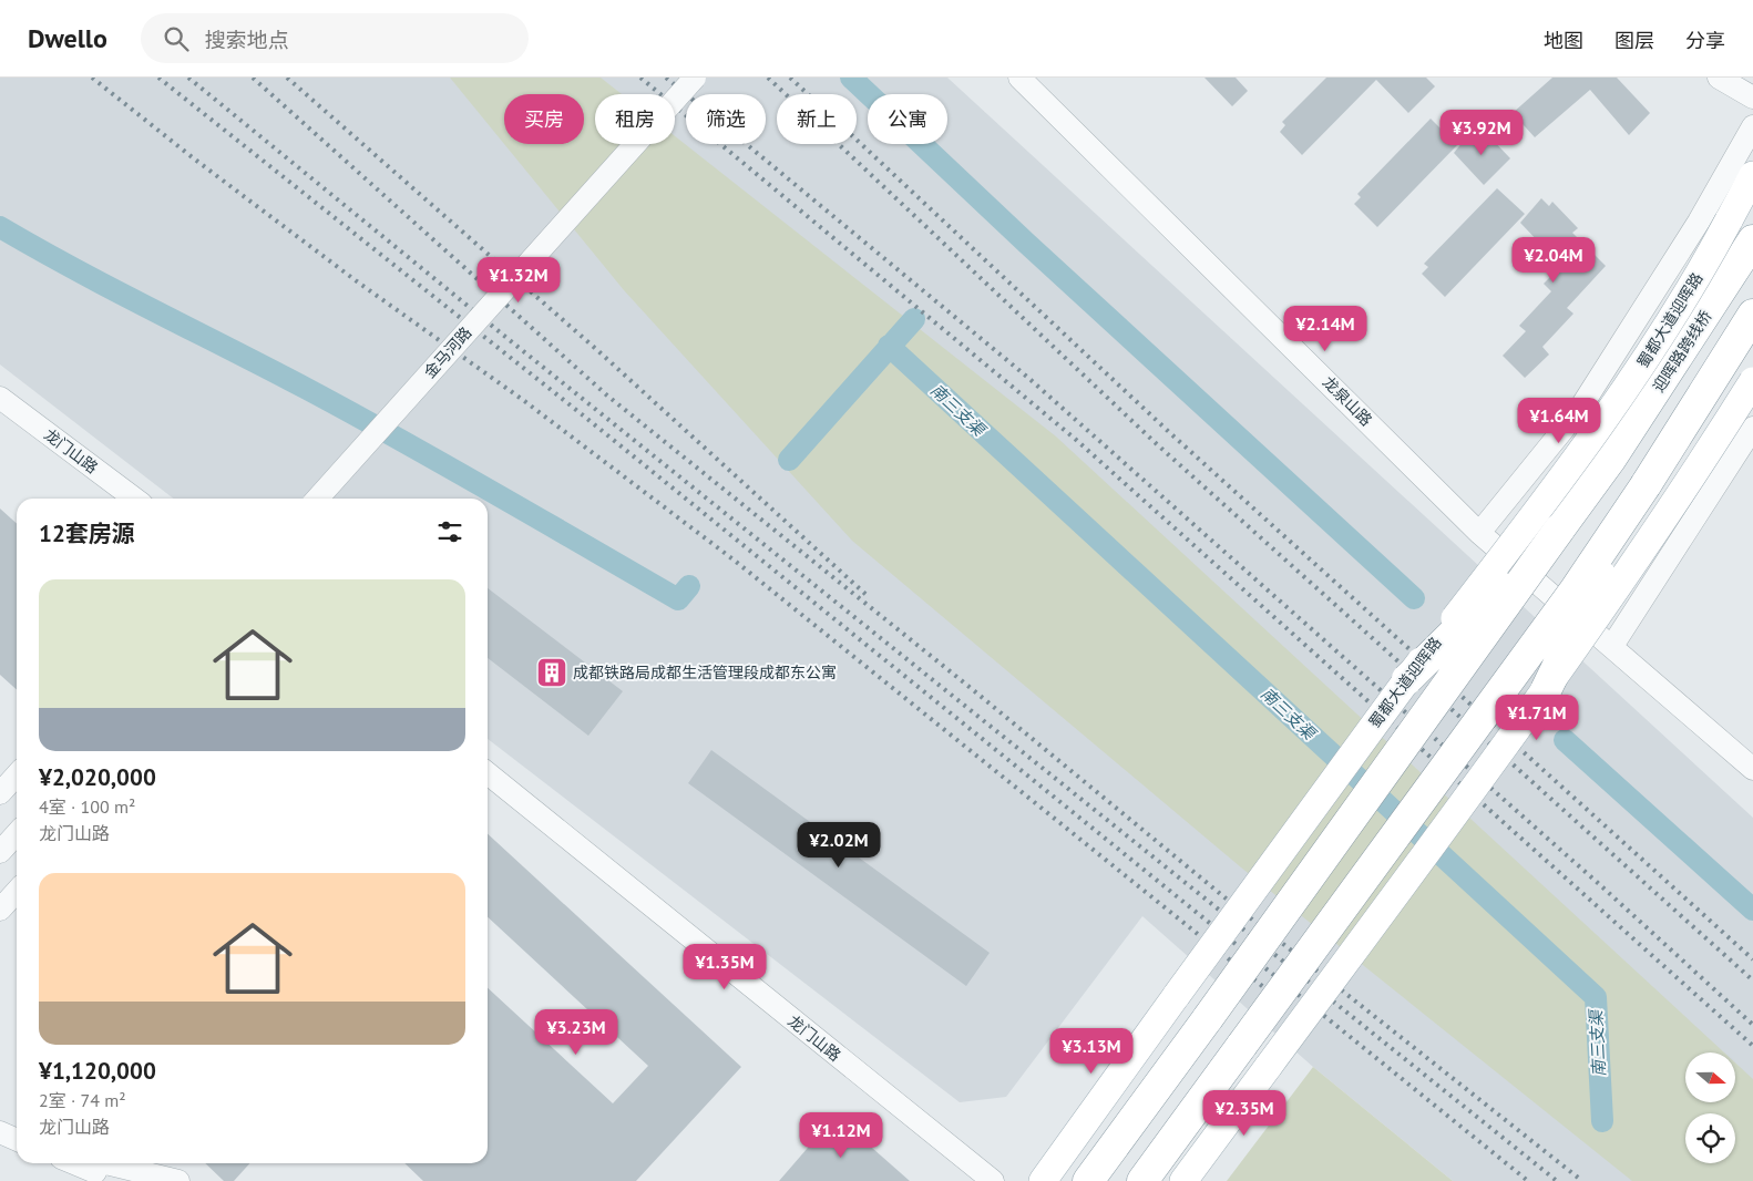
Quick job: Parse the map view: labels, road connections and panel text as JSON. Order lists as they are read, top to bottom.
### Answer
{
  "streets": {
    "highway": ["迎晖路跨线桥"],
    "main road": ["蜀都大道迎晖路"],
    "street": ["金马河路", "龙泉山路", "龙门山路"]
  },
  "water": ["南三支渠"],
  "places": {
    "building": ["成都铁路局成都生活管理段成都东公寓"]
  },
  "north": "right",
  "page": {
    "header": "Dwello",
    "search": "搜索地点",
    "nav": ["地图", "图层", "分享"],
    "chip": [
      "买房",
      "租房",
      "筛选",
      "新上",
      "公寓"
    ],
    "price": [
      "¥3.92M",
      "¥2.04M",
      "¥1.32M",
      "¥2.14M",
      "¥1.64M",
      "¥1.71M",
      "¥2.02M",
      "¥1.35M",
      "¥3.23M",
      "¥3.13M",
      "¥2.35M",
      "¥1.12M"
    ],
    "heading": "12套房源",
    "list": [
      {
        "name": "¥2,020,000",
        "note": "4室 · 100 m² · 龙门山路"
      },
      {
        "name": "¥1,120,000",
        "note": "2室 · 74 m² · 龙门山路"
      }
    ]
  }
}
